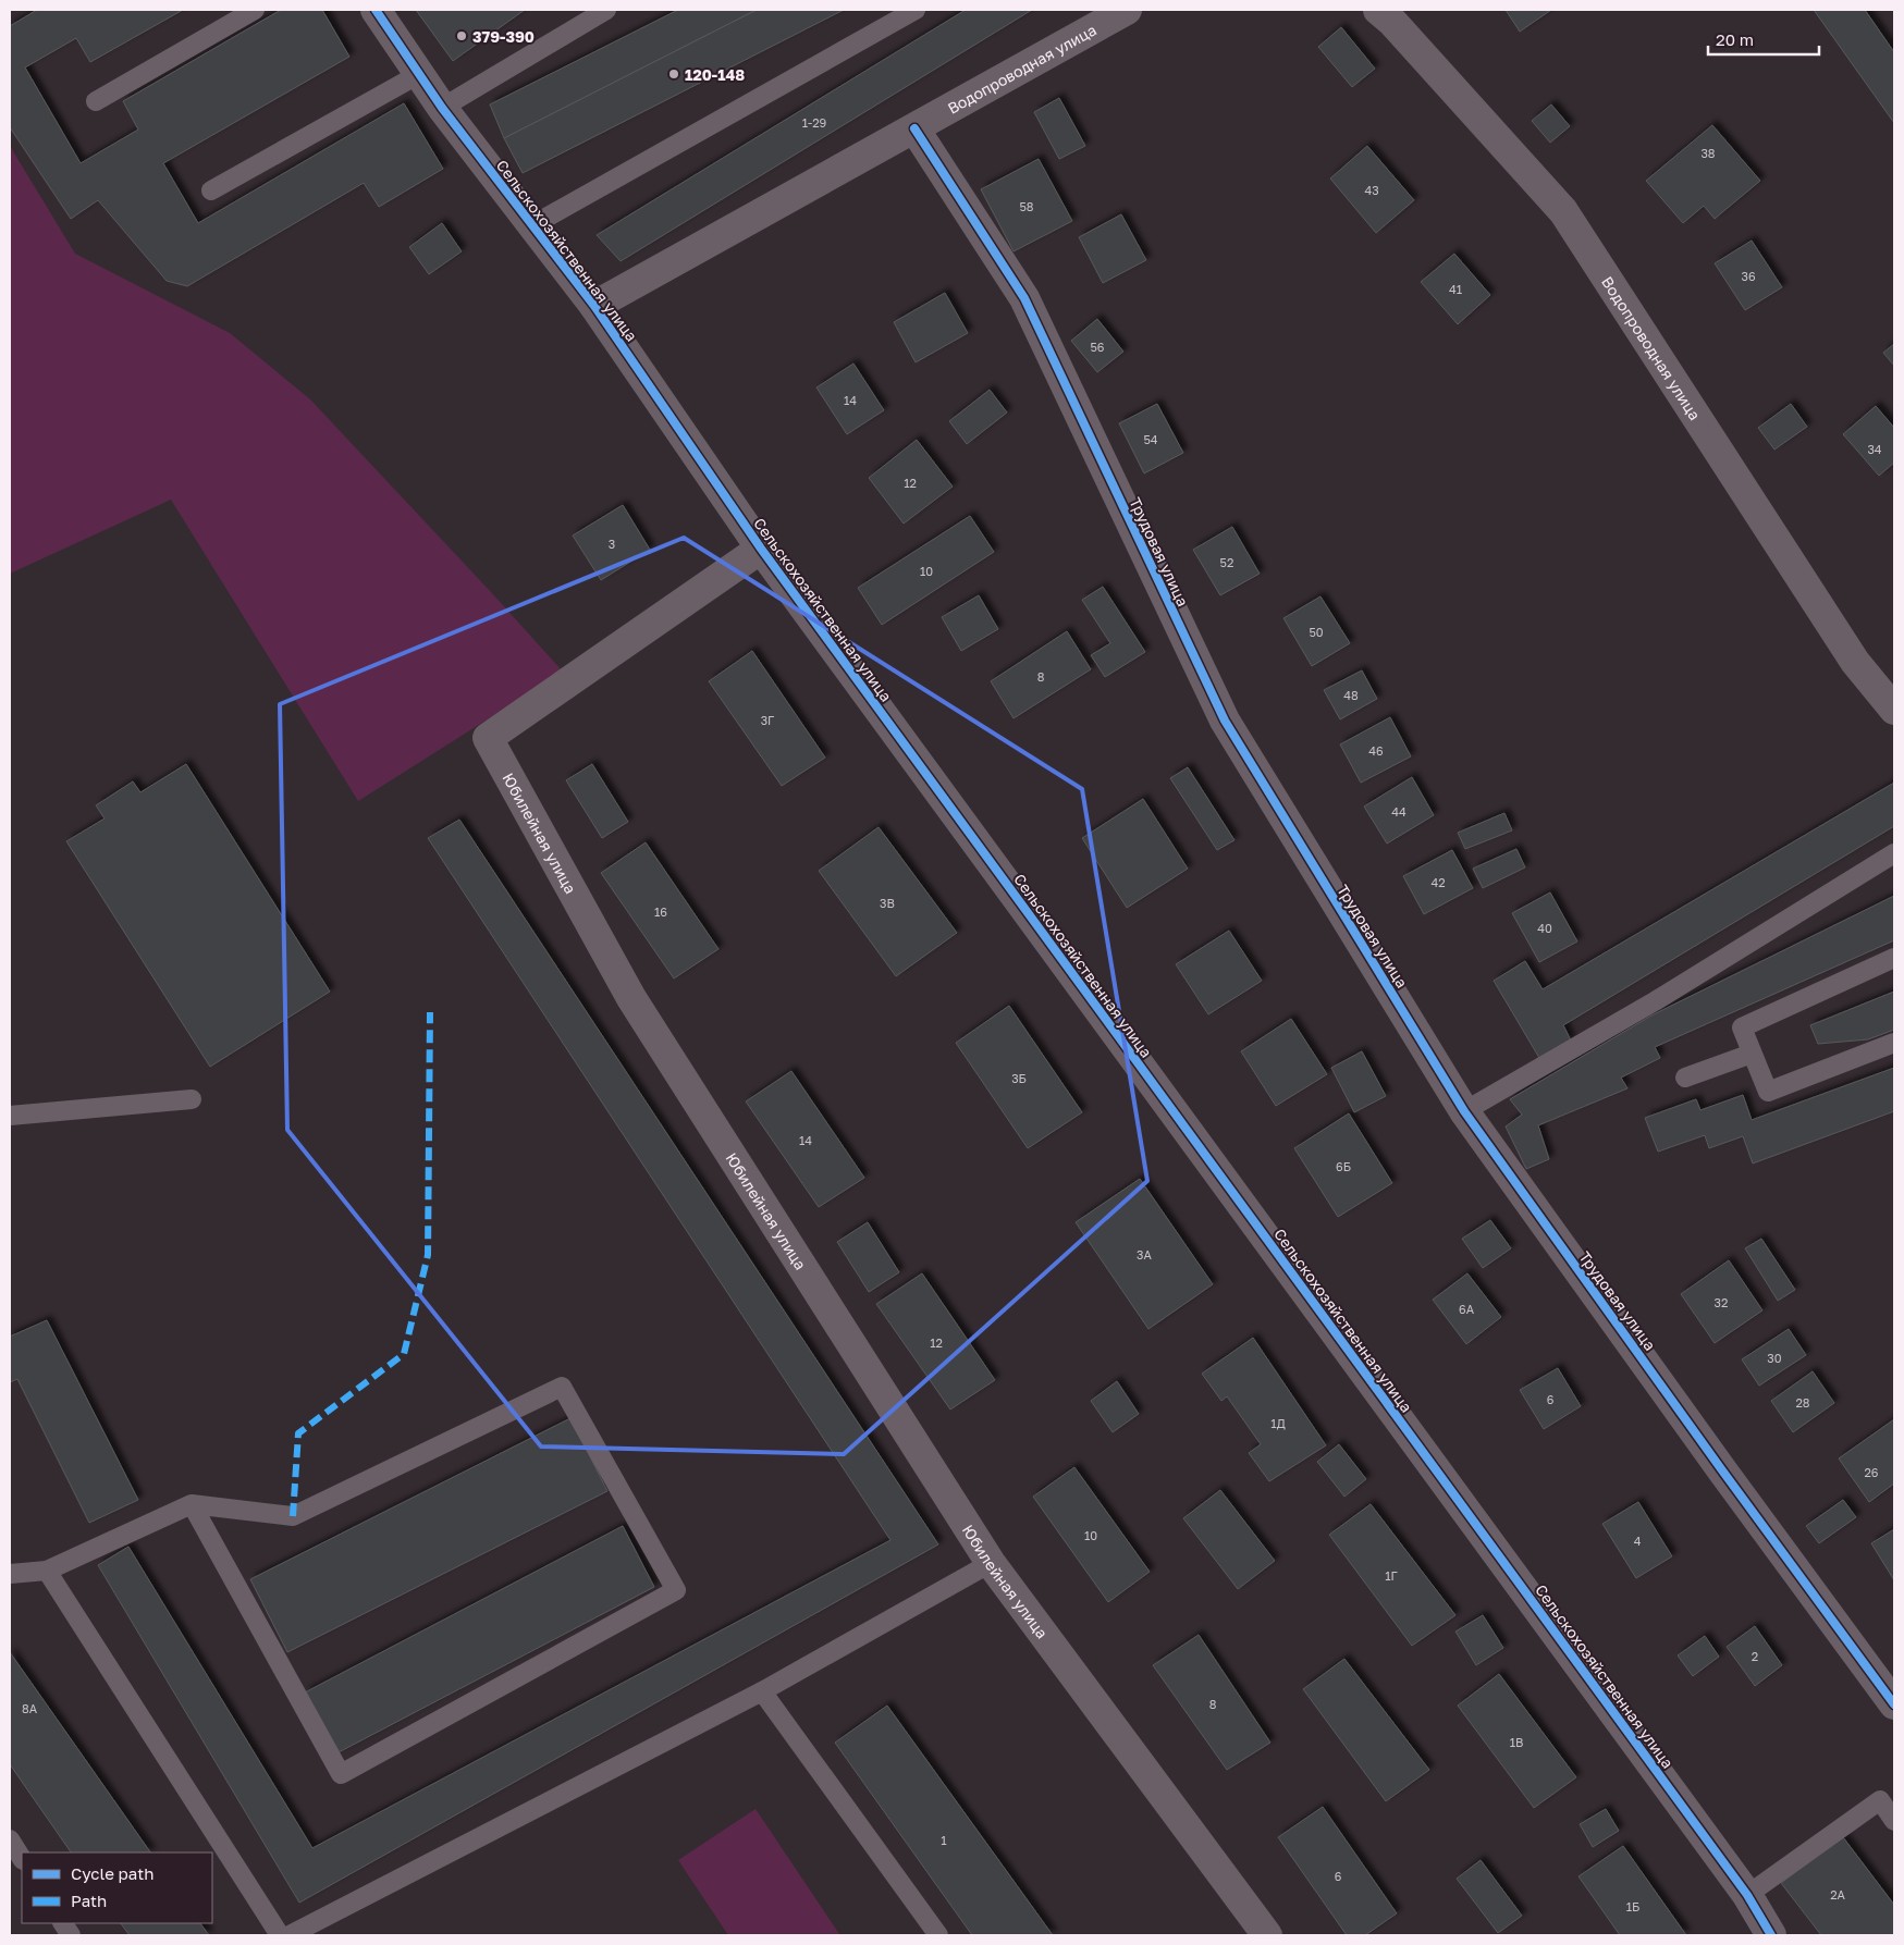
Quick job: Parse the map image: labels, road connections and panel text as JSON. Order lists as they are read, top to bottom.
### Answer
{
  "streets": {
    "street": [
      "Водопроводная улица",
      "Сельскохозяйственная улица",
      "Трудовая улица",
      "Юбилейная улица"
    ]
  },
  "crossings": [
    ["Водопроводная улица", "Сельскохозяйственная улица"],
    ["Водопроводная улица", "Трудовая улица"],
    ["Сельскохозяйственная улица", "Юбилейная улица"]
  ],
  "places": ["379-390", "120-148"],
  "house_numbers": [
    "1-29",
    "38",
    "43",
    "58",
    "36",
    "41",
    "56",
    "14",
    "54",
    "34",
    "12",
    "3",
    "52",
    "10",
    "50",
    "8",
    "48",
    "3Г",
    "46",
    "44",
    "42",
    "3В",
    "16",
    "40",
    "3Б",
    "14",
    "6Б",
    "3А",
    "32",
    "6А",
    "12",
    "30",
    "6",
    "28",
    "1Д",
    "26",
    "10",
    "4",
    "1Г",
    "2",
    "8",
    "8А",
    "1В",
    "1",
    "6",
    "2А",
    "1Б"
  ],
  "legend": ["Cycle path", "Path"],
  "scale_bar": "20 m"
}
